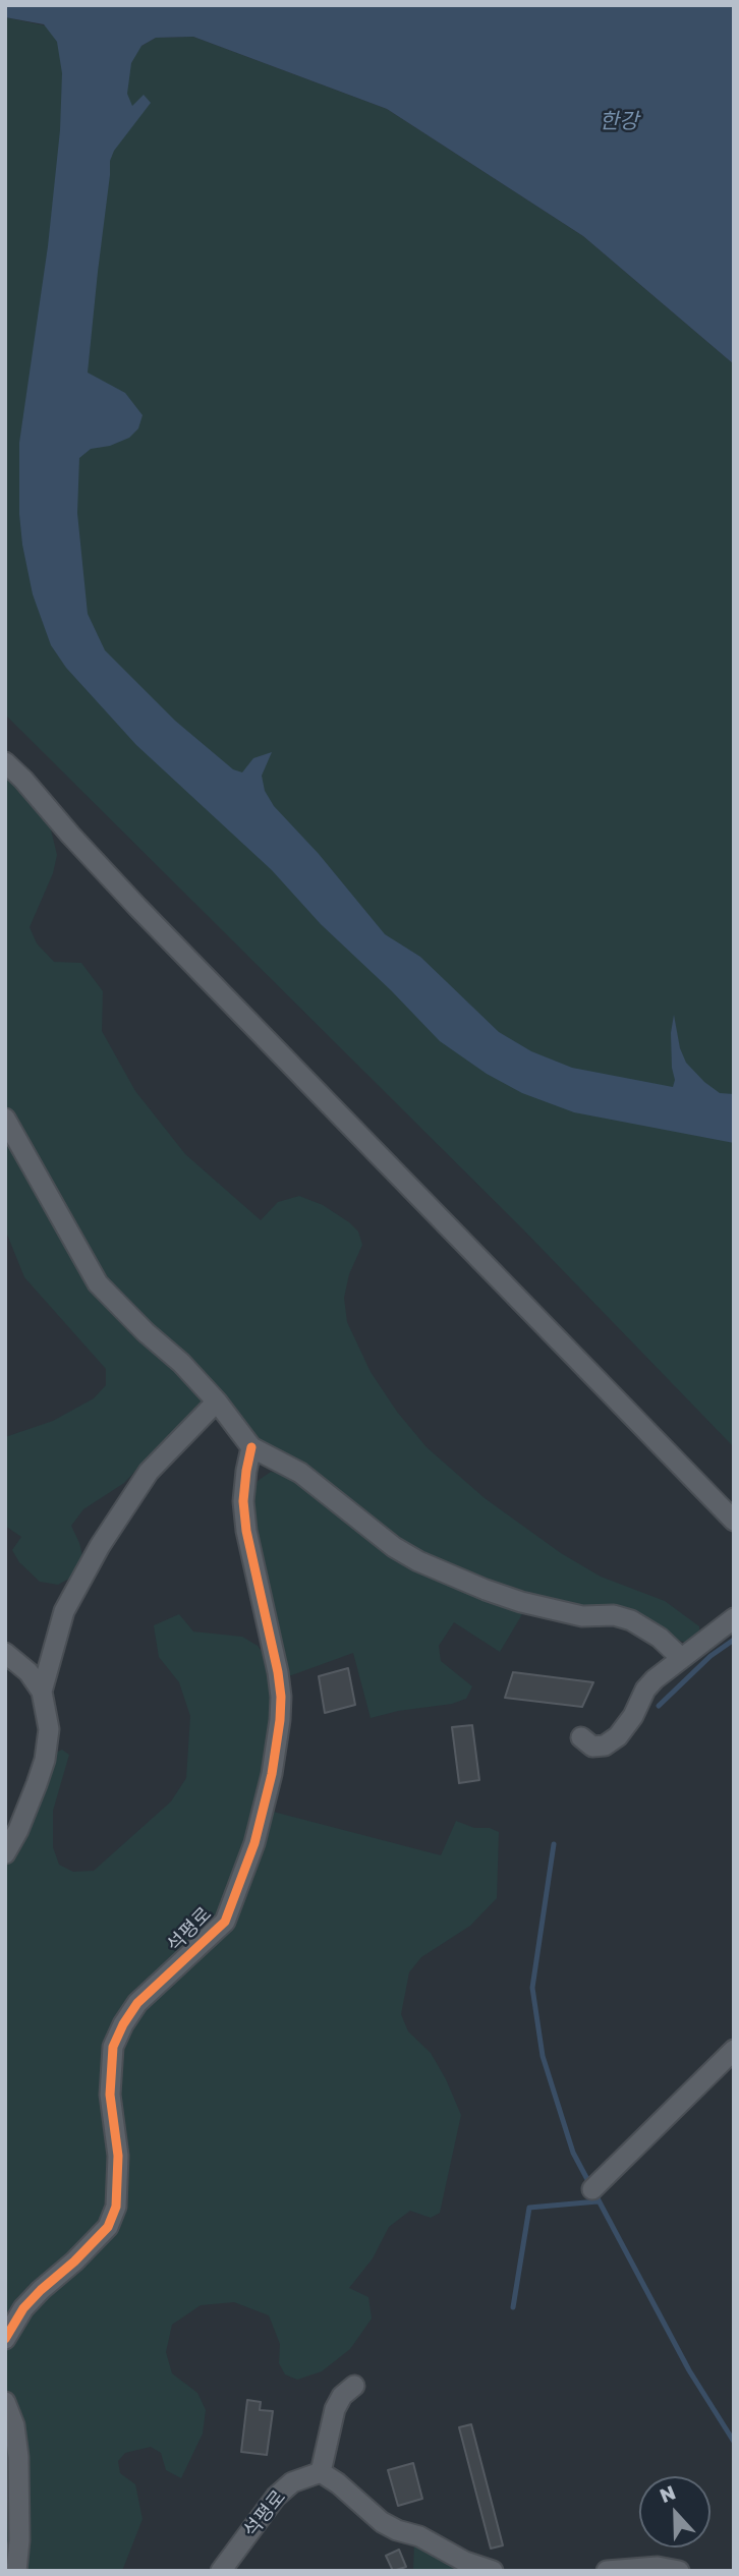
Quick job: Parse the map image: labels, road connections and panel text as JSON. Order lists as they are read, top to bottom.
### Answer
{
  "streets": {
    "street": ["석평로"]
  },
  "water": ["한강"],
  "north": "top"
}
